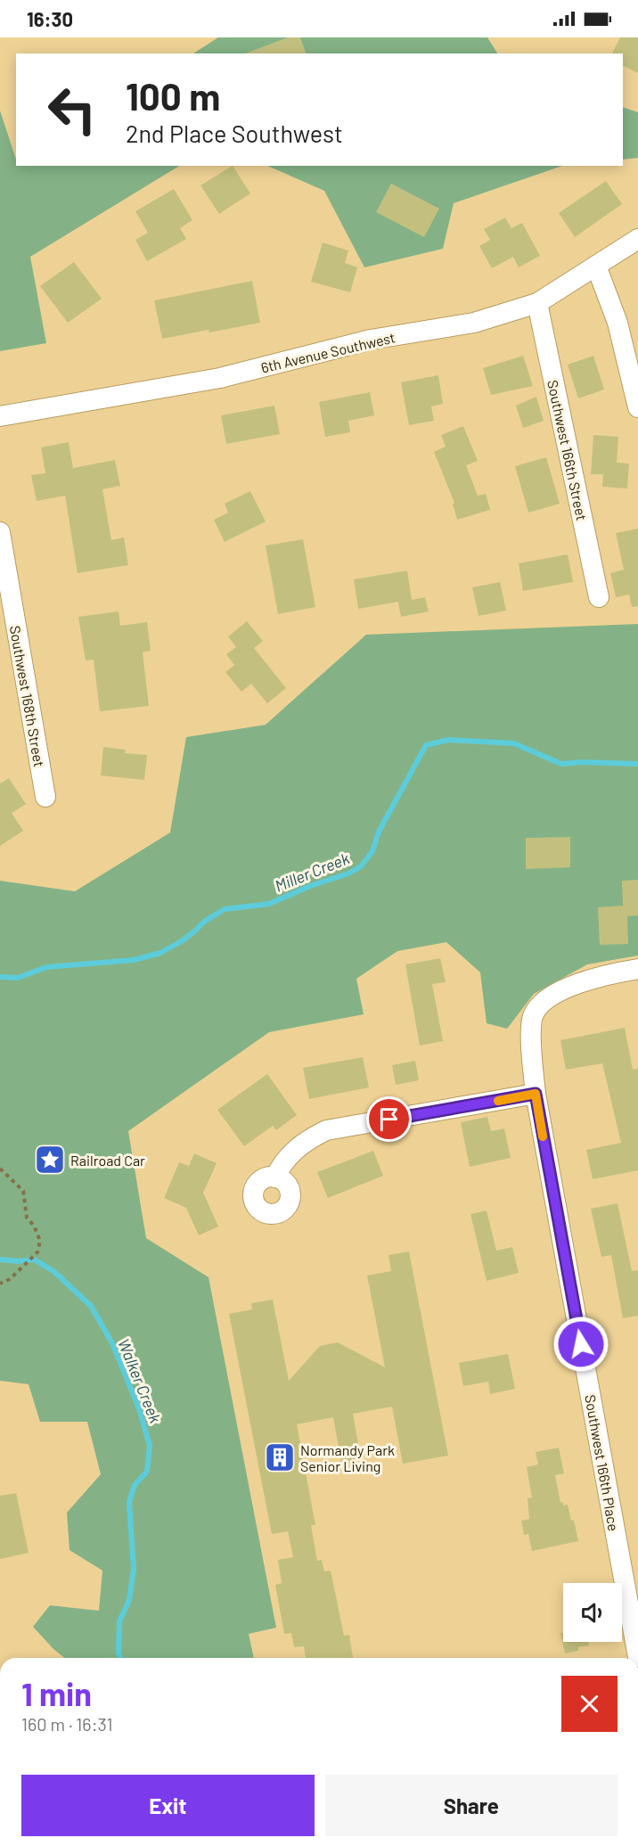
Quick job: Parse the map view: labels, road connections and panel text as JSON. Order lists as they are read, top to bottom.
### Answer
{
  "streets": {
    "street": [
      "6th Avenue Southwest",
      "Southwest 166th Street",
      "Southwest 168th Street",
      "Southwest 166th Place"
    ]
  },
  "crossings": [
    ["6th Avenue Southwest", "Southwest 166th Street"]
  ],
  "water": ["Miller Creek", "Walker Creek"],
  "places": {
    "place": ["Railroad Car"],
    "building": ["Normandy Park Senior Living"]
  },
  "page": {
    "status": "16:30",
    "turn": ["100 m", "2nd Place Southwest"],
    "heading": ["1 min", "160 m · 16:31"],
    "buttons": ["Exit", "Share"]
  }
}
